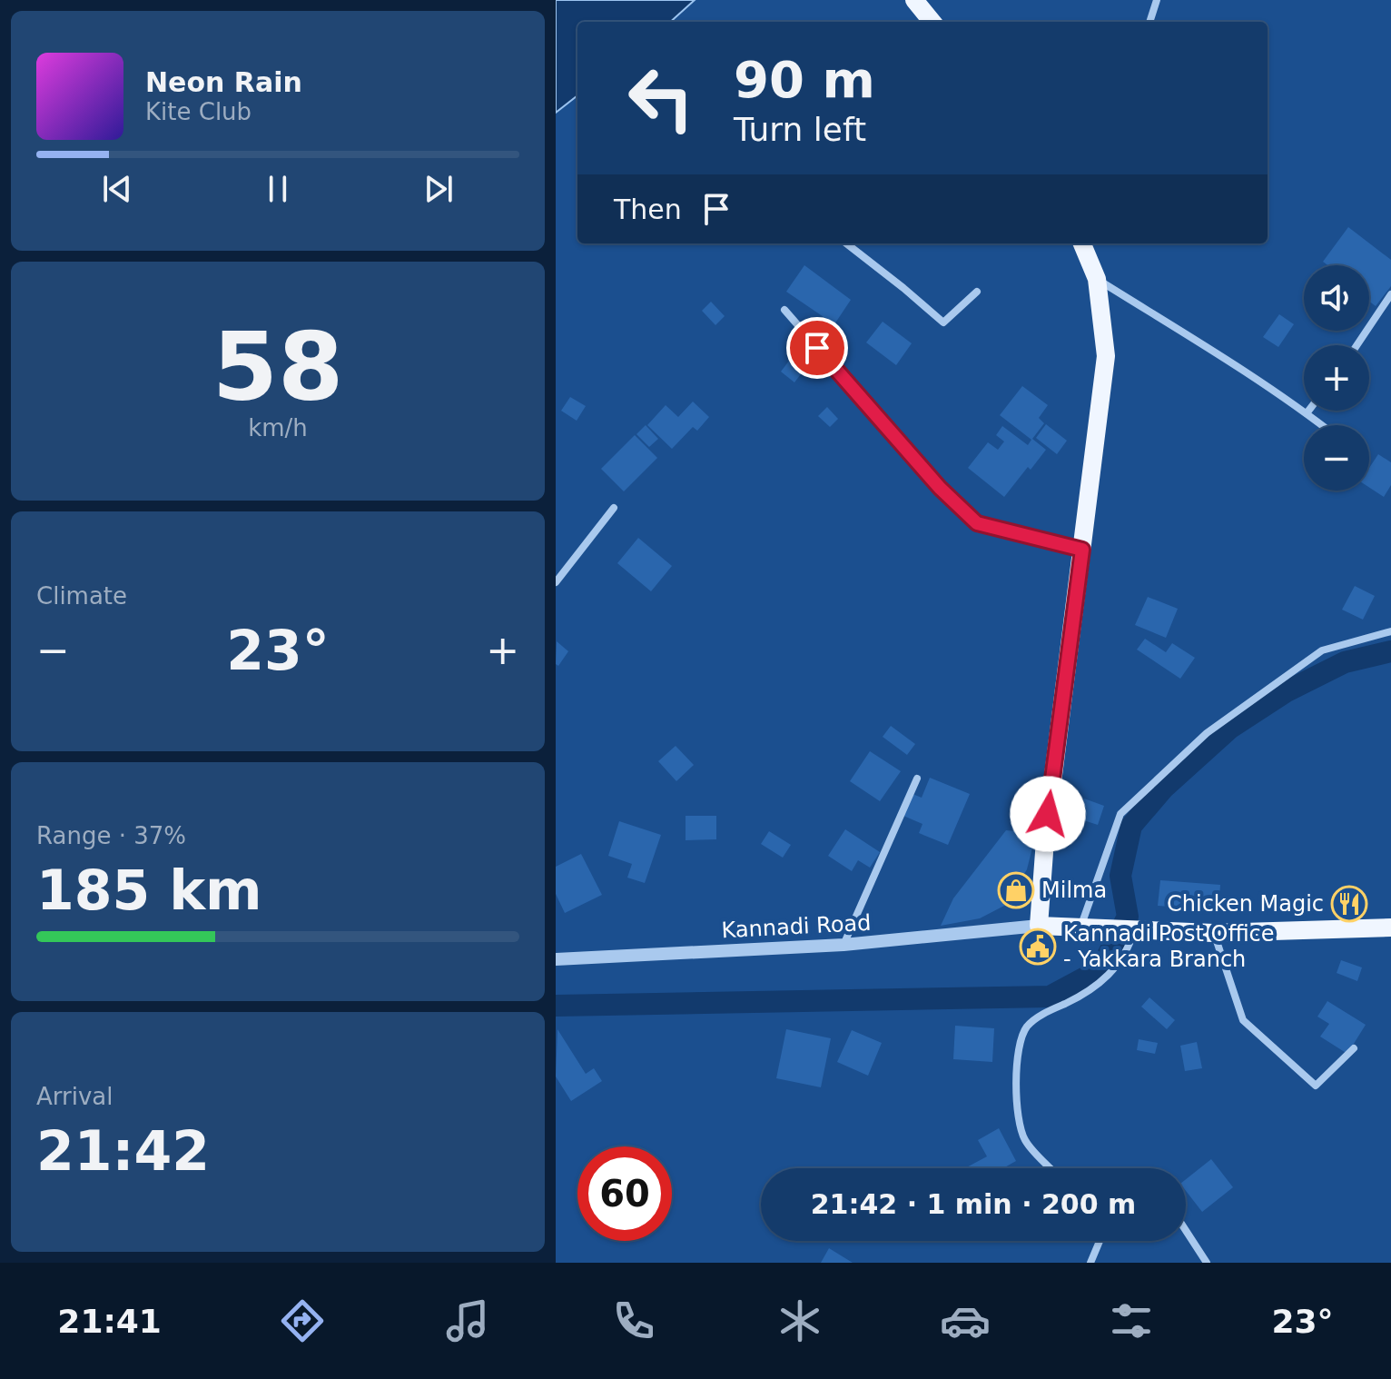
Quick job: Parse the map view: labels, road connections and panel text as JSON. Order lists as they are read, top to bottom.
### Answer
{
  "streets": {
    "street": ["Kannadi Road"]
  },
  "places": {
    "shop": ["Milma"],
    "restaurant": ["Chicken Magic"],
    "public building": ["Kannadi Post Office - Yakkara Branch"]
  },
  "page": {
    "turn": ["90 m", "Turn left"],
    "song": ["Neon Rain", "Kite Club"],
    "then": "Then",
    "tile": [
      ["58", "km/h"],
      "Climate",
      ["Range · 37%", "185 km"],
      ["Arrival", "21:42"]
    ],
    "map_buttons": ["+", "−"],
    "heat": ["−", "23°", "+"],
    "limit": "60",
    "trip": "21:42 · 1 min · 200 m",
    "tabs": ["21:41", "23°"]
  }
}
